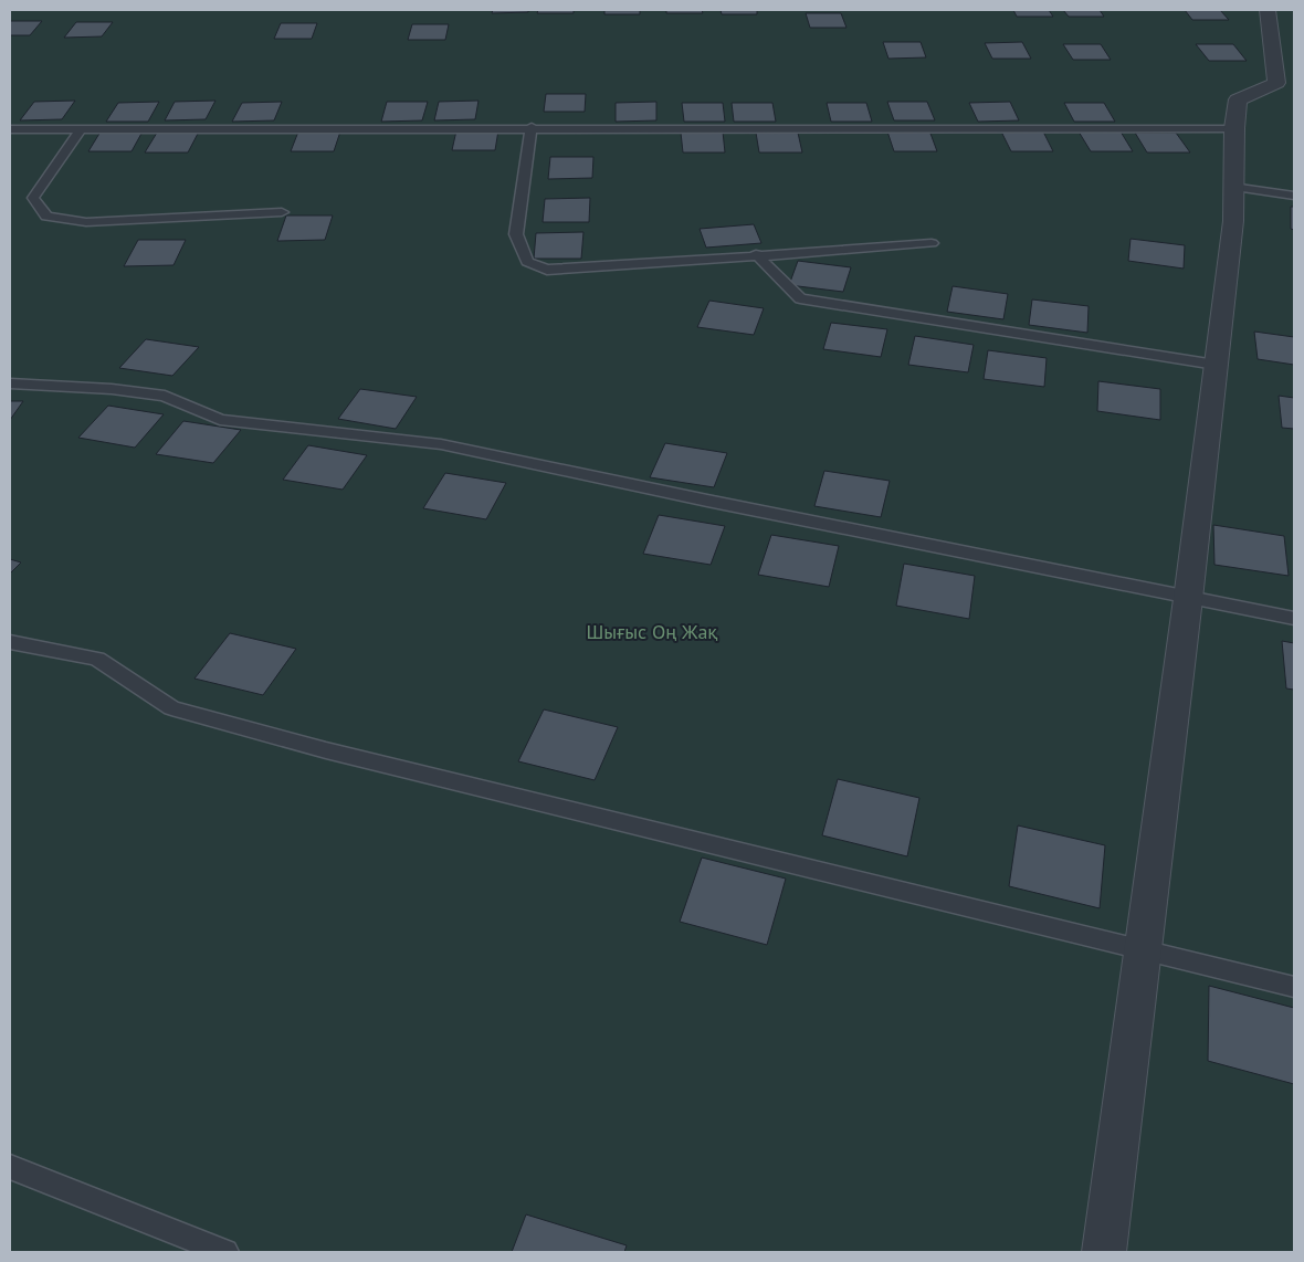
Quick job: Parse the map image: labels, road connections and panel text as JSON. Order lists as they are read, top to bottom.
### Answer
{
  "parks": ["Шығыс Оң Жақ"]
}
